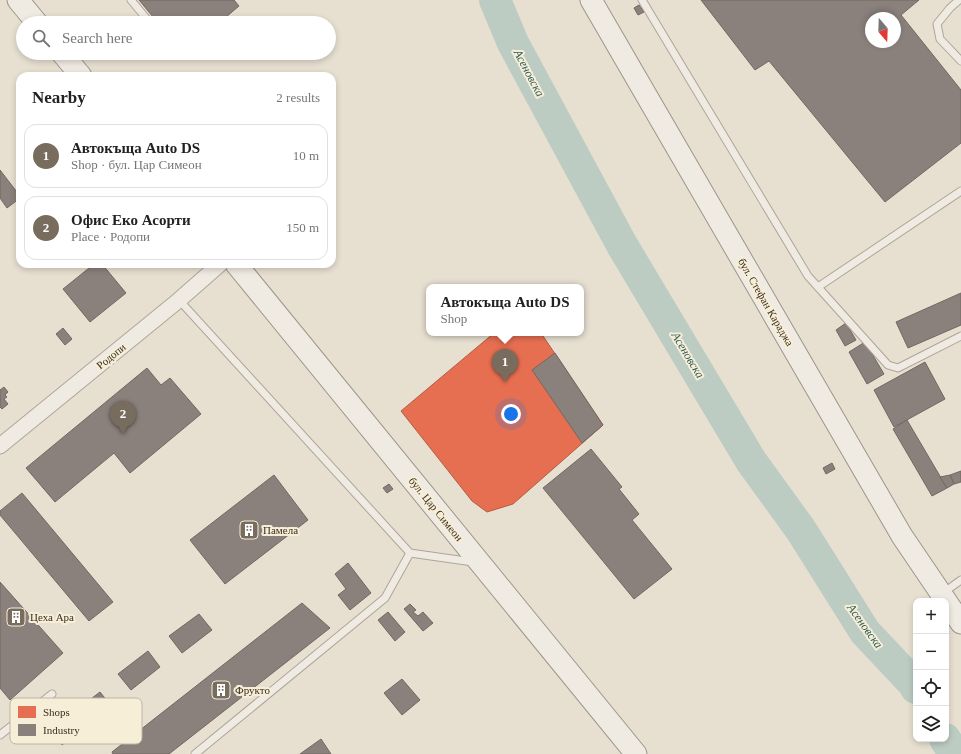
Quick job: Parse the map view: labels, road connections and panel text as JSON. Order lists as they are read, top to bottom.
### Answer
{
  "streets": {
    "main road": ["бул. Стефан Караджа", "бул. Цар Симеон"],
    "street": ["Родопи"]
  },
  "water": ["Асеновска"],
  "places": {
    "building": ["Памела", "Цеха Ара", "Фрукто"]
  },
  "legend": ["Shops", "Industry"],
  "north": "bottom",
  "page": {
    "search": "Search here",
    "heading": ["Nearby", "2 results"],
    "list": [
      {
        "mark": "1",
        "name": "Автокъща Auto DS",
        "note": "Shop · бул. Цар Симеон",
        "value": "10 m"
      },
      {
        "mark": "2",
        "name": "Офис Еко Асорти",
        "note": "Place · Родопи",
        "value": "150 m"
      }
    ],
    "popup": ["Автокъща Auto DS", "Shop"],
    "pins": ["1", "2"],
    "map_buttons": ["+", "−"]
  }
}
